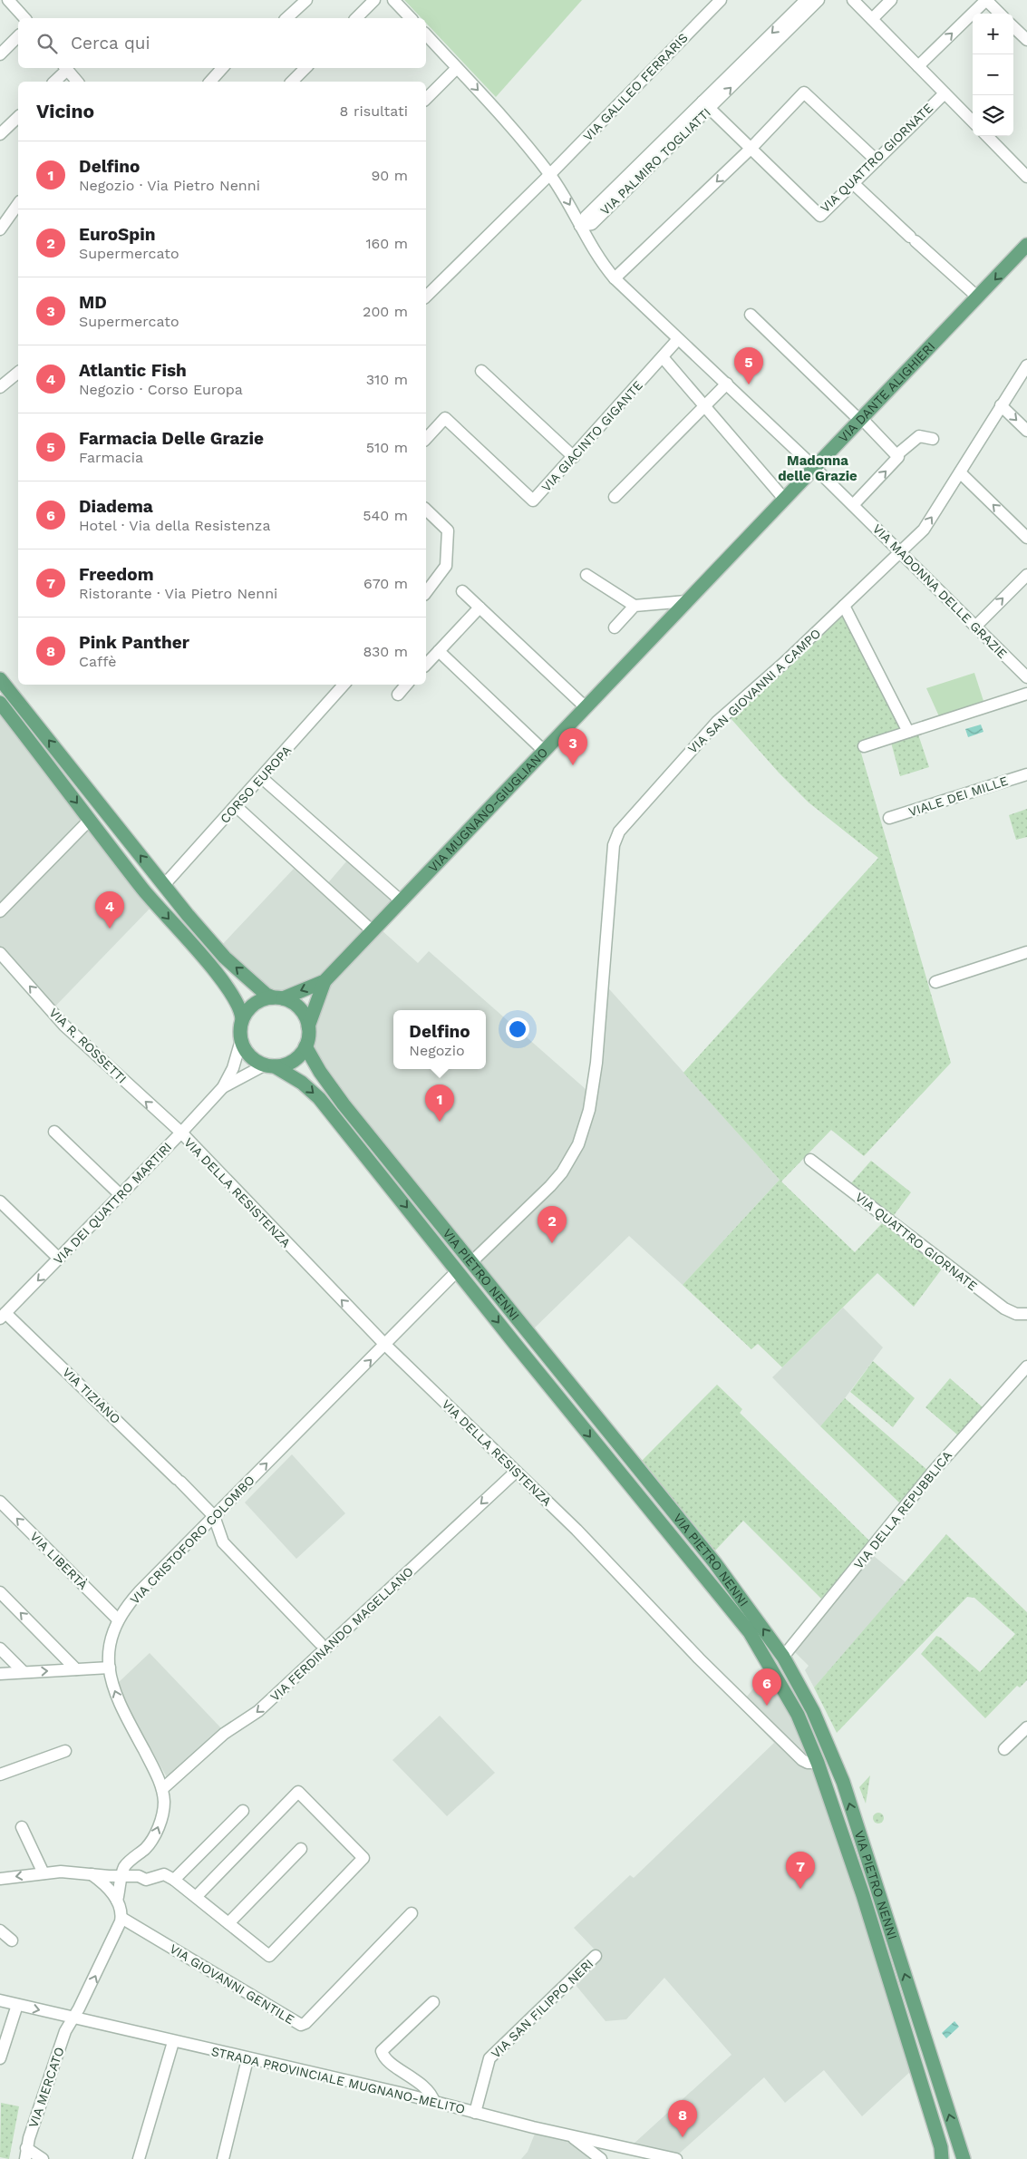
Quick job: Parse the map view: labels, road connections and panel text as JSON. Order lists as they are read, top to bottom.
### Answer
{
  "streets": {
    "main road": ["VIA DANTE ALIGHIERI", "VIA MUGNANO-GIUGLIANO", "VIA PIETRO NENNI"],
    "street": [
      "VIA GALILEO FERRARIS",
      "VIA QUATTRO GIORNATE",
      "VIA PALMIRO TOGLIATTI",
      "VIA GIACINTO GIGANTE",
      "VIA MADONNA DELLE GRAZIE",
      "VIA SAN GIOVANNI A CAMPO",
      "CORSO EUROPA",
      "VIALE DEI MILLE",
      "VIA R. ROSSETTI",
      "VIA DELLA RESISTENZA",
      "VIA DEI QUATTRO MARTIRI",
      "VIA TIZIANO",
      "VIA DELLA REPUBBLICA",
      "VIA CRISTOFORO COLOMBO",
      "VIA LIBERTÀ",
      "VIA FERDINANDO MAGELLANO",
      "VIA GIOVANNI GENTILE",
      "VIA SAN FILIPPO NERI",
      "STRADA PROVINCIALE MUGNANO-MELITO",
      "VIA MERCATO"
    ]
  },
  "crossings": [
    ["VIA QUATTRO GIORNATE", "VIA PALMIRO TOGLIATTI"],
    ["VIA DANTE ALIGHIERI", "VIA MADONNA DELLE GRAZIE"],
    ["VIA DANTE ALIGHIERI", "VIA MUGNANO-GIUGLIANO"],
    ["VIA MADONNA DELLE GRAZIE", "VIA SAN GIOVANNI A CAMPO"],
    ["VIA SAN GIOVANNI A CAMPO", "VIA PIETRO NENNI"],
    ["VIA MUGNANO-GIUGLIANO", "VIA DEI QUATTRO MARTIRI"],
    ["VIA MUGNANO-GIUGLIANO", "VIA PIETRO NENNI"],
    ["VIA R. ROSSETTI", "VIA DELLA RESISTENZA"],
    ["VIA R. ROSSETTI", "VIA DEI QUATTRO MARTIRI"],
    ["VIA DELLA RESISTENZA", "VIA DEI QUATTRO MARTIRI"],
    ["VIA DELLA RESISTENZA", "VIA PIETRO NENNI"],
    ["VIA DELLA RESISTENZA", "VIA CRISTOFORO COLOMBO"],
    ["VIA DELLA RESISTENZA", "VIA FERDINANDO MAGELLANO"],
    ["VIA DEI QUATTRO MARTIRI", "VIA PIETRO NENNI"],
    ["VIA DEI QUATTRO MARTIRI", "VIA TIZIANO"],
    ["VIA PIETRO NENNI", "VIA DELLA REPUBBLICA"],
    ["VIA PIETRO NENNI", "VIA CRISTOFORO COLOMBO"],
    ["VIA TIZIANO", "VIA CRISTOFORO COLOMBO"],
    ["VIA CRISTOFORO COLOMBO", "VIA LIBERTÀ"],
    ["VIA CRISTOFORO COLOMBO", "VIA FERDINANDO MAGELLANO"],
    ["VIA GIOVANNI GENTILE", "VIA MERCATO"],
    ["VIA SAN FILIPPO NERI", "STRADA PROVINCIALE MUGNANO-MELITO"],
    ["STRADA PROVINCIALE MUGNANO-MELITO", "VIA MERCATO"]
  ],
  "one_way": ["VIA CRISTOFORO COLOMBO", "VIA FERDINANDO MAGELLANO", "VIA MERCATO"],
  "districts": ["Madonna delle Grazie"],
  "page": {
    "map_buttons": ["+", "−"],
    "search": "Cerca qui",
    "heading": ["Vicino", "8 risultati"],
    "list": [
      {
        "mark": "1",
        "name": "Delfino",
        "note": "Negozio · Via Pietro Nenni",
        "value": "90 m"
      },
      {
        "mark": "2",
        "name": "EuroSpin",
        "note": "Supermercato",
        "value": "160 m"
      },
      {
        "mark": "3",
        "name": "MD",
        "note": "Supermercato",
        "value": "200 m"
      },
      {
        "mark": "4",
        "name": "Atlantic Fish",
        "note": "Negozio · Corso Europa",
        "value": "310 m"
      },
      {
        "mark": "5",
        "name": "Farmacia Delle Grazie",
        "note": "Farmacia",
        "value": "510 m"
      },
      {
        "mark": "6",
        "name": "Diadema",
        "note": "Hotel · Via della Resistenza",
        "value": "540 m"
      },
      {
        "mark": "7",
        "name": "Freedom",
        "note": "Ristorante · Via Pietro Nenni",
        "value": "670 m"
      },
      {
        "mark": "8",
        "name": "Pink Panther",
        "note": "Caffè",
        "value": "830 m"
      }
    ],
    "pins": [
      "5",
      "3",
      "4",
      "1",
      "2",
      "6",
      "7",
      "8"
    ],
    "popup": ["Delfino", "Negozio"]
  }
}
